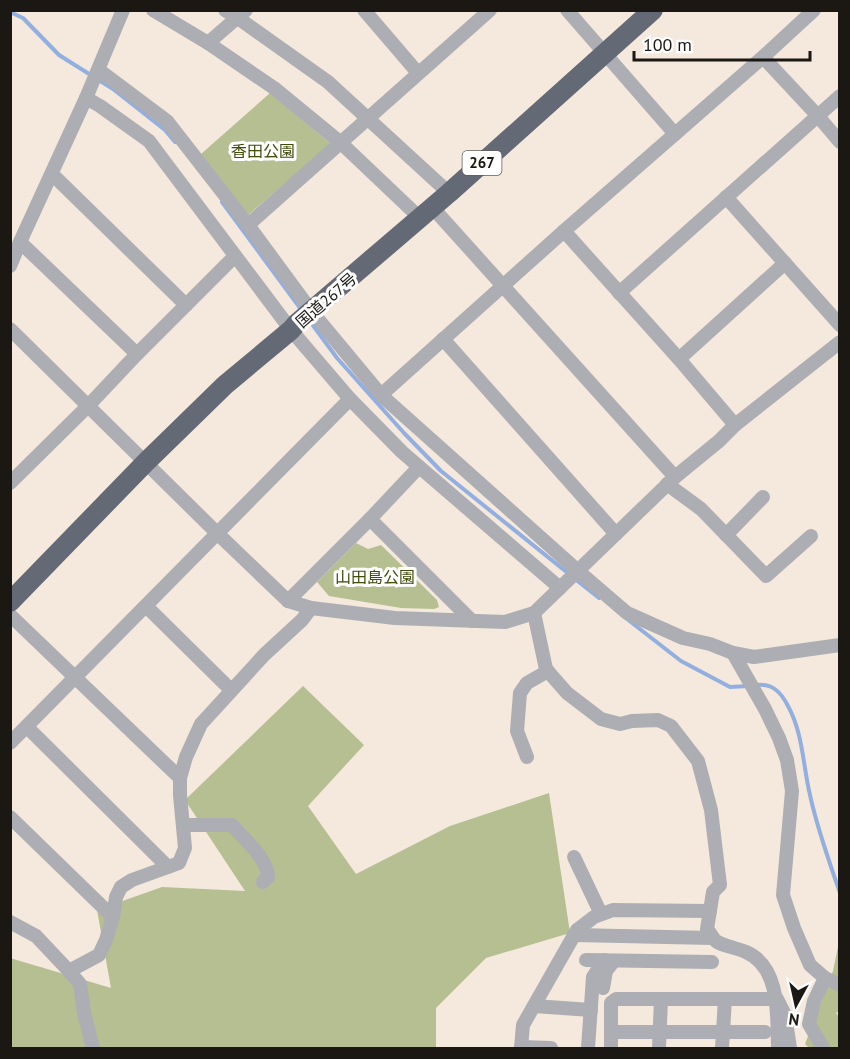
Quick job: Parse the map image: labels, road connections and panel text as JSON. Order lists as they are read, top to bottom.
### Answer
{
  "streets": {
    "highway": ["267", "国道267号"]
  },
  "parks": ["香田公園", "山田島公園"],
  "scale_bar": "100 m",
  "north": "bottom"
}
